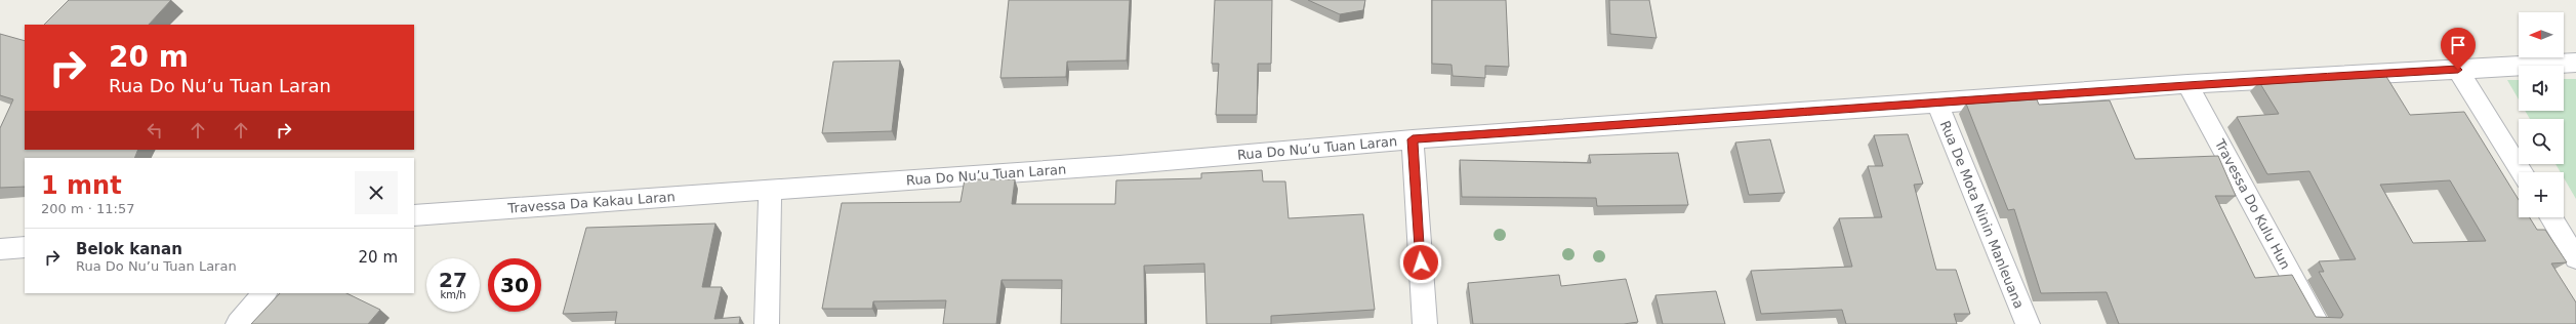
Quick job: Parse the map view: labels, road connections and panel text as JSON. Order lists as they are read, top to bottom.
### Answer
{
  "streets": {
    "street": [
      "Rua Do Nu’u Tuan Laran",
      "Travessa Da Kakau Laran",
      "Travessa Do Kulu Hun",
      "Rua De Mota Ninin Manleuana"
    ]
  },
  "crossings": [
    ["Rua Do Nu’u Tuan Laran", "Travessa Da Kakau Laran"],
    ["Rua Do Nu’u Tuan Laran", "Travessa Do Kulu Hun"],
    ["Rua Do Nu’u Tuan Laran", "Rua De Mota Ninin Manleuana"]
  ],
  "north": "left",
  "page": {
    "map_buttons": "+",
    "turn": ["20 m", "Rua Do Nu’u Tuan Laran"],
    "heading": ["1 mnt", "200 m · 11:57"],
    "list": [
      {
        "name": "Belok kanan",
        "note": "Rua Do Nu’u Tuan Laran",
        "value": "20 m"
      }
    ],
    "speed": "27 km/h",
    "limit": "30"
  }
}
